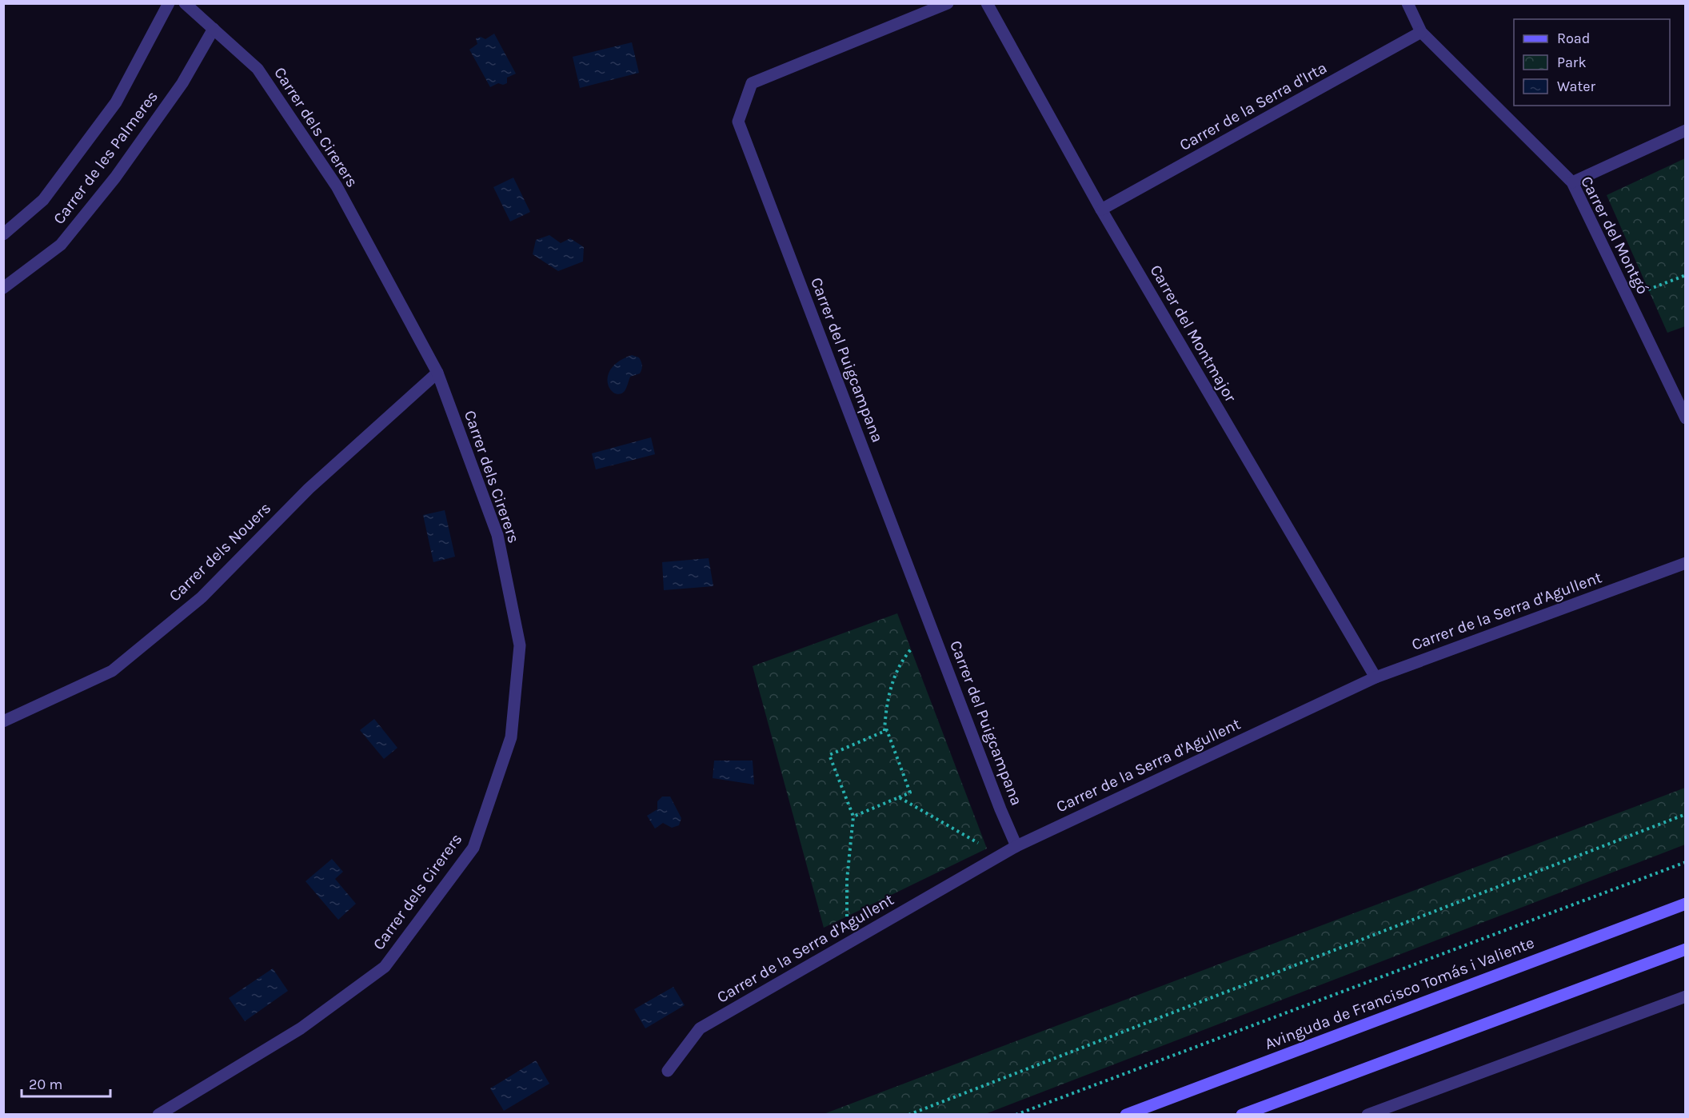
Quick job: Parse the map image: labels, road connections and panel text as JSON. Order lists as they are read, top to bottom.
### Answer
{
  "streets": {
    "main road": ["Avinguda de Francisco Tomás i Valiente"],
    "street": [
      "Carrer de la Serra d'Irta",
      "Carrer dels Cirerers",
      "Carrer de les Palmeres",
      "Carrer del Montgó",
      "Carrer del Montmajor",
      "Carrer del Puigcampana",
      "Carrer dels Nouers",
      "Carrer de la Serra d'Agullent"
    ]
  },
  "crossings": [
    ["Carrer de la Serra d'Irta", "Carrer del Montgó"],
    ["Carrer de la Serra d'Irta", "Carrer del Montmajor"],
    ["Carrer dels Cirerers", "Carrer de les Palmeres"],
    ["Carrer dels Cirerers", "Carrer dels Nouers"],
    ["Carrer del Montmajor", "Carrer de la Serra d'Agullent"],
    ["Carrer del Puigcampana", "Carrer de la Serra d'Agullent"]
  ],
  "legend": ["Road", "Park", "Water"],
  "scale_bar": "20 m"
}
